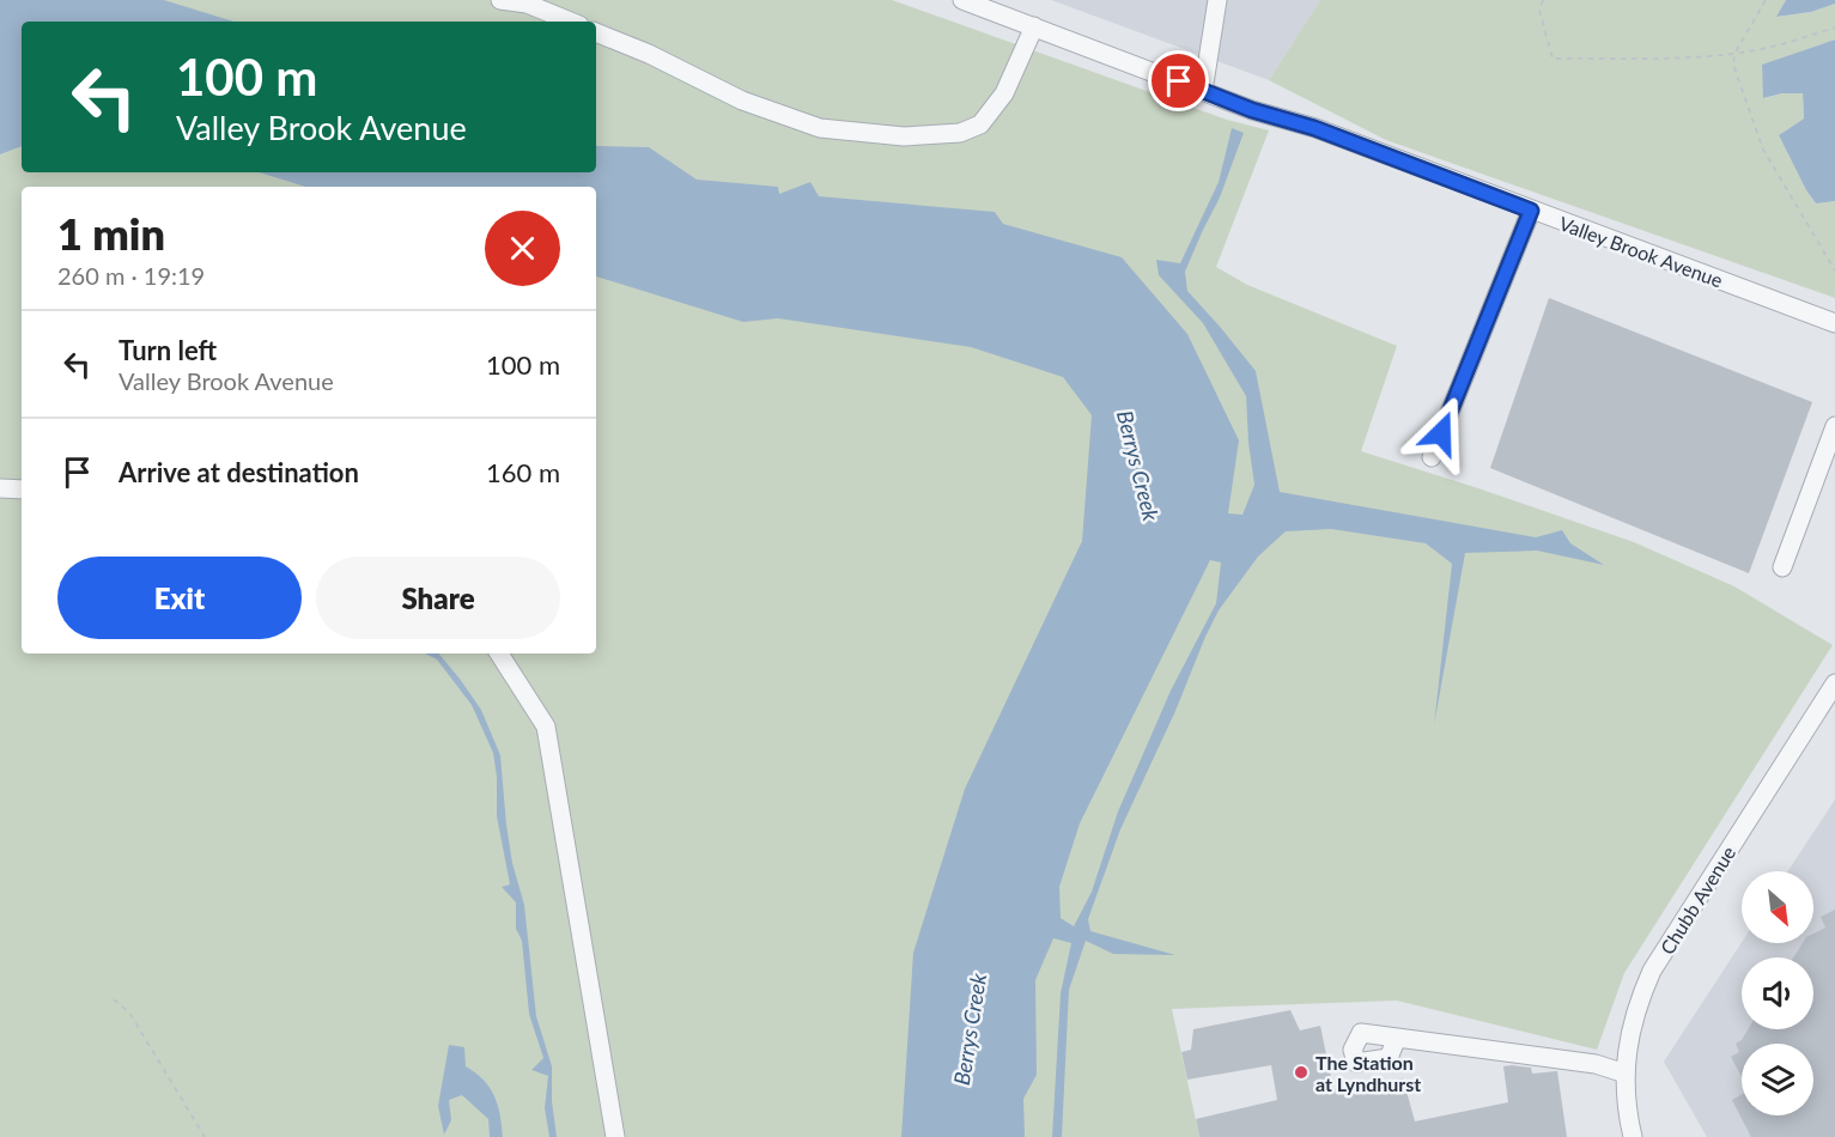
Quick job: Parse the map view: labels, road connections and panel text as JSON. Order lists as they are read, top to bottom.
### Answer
{
  "streets": {
    "street": ["Valley Brook Avenue", "Chubb Avenue"]
  },
  "water": ["Berrys Creek"],
  "places": ["The Station at Lyndhurst"],
  "north": "bottom right",
  "page": {
    "turn": ["100 m", "Valley Brook Avenue"],
    "heading": ["1 min", "260 m · 19:19"],
    "list": [
      {
        "name": "Turn left",
        "note": "Valley Brook Avenue",
        "value": "100 m"
      },
      {
        "name": "Arrive at destination",
        "value": "160 m"
      }
    ],
    "buttons": ["Exit", "Share"]
  }
}
